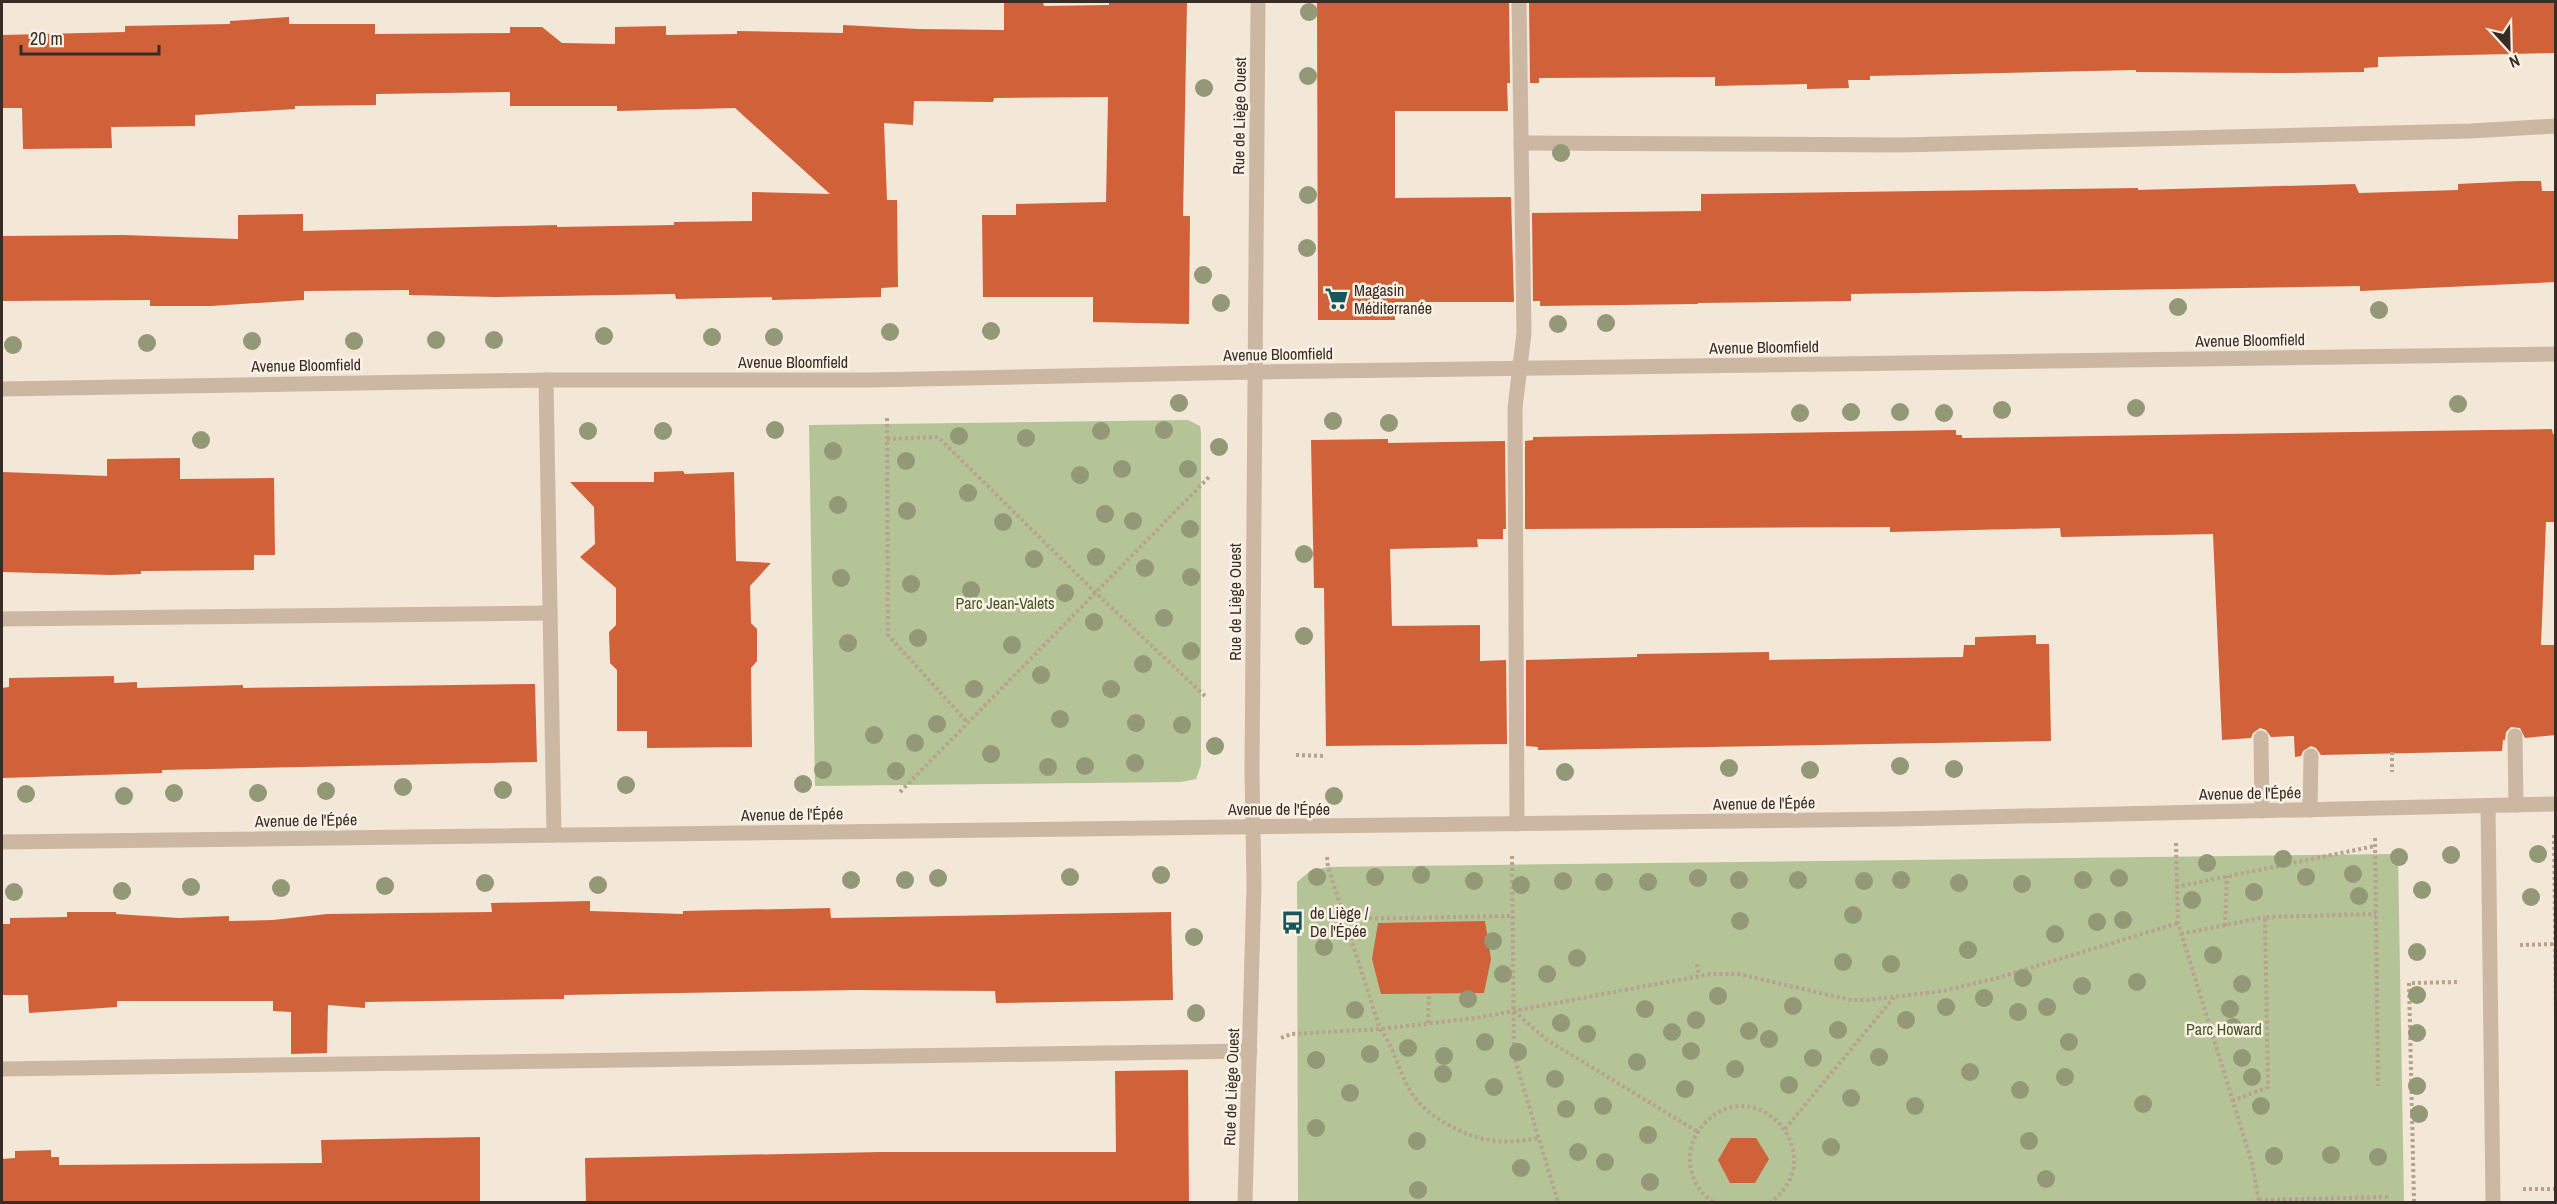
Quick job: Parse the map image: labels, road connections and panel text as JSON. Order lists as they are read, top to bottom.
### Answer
{
  "streets": {
    "street": ["Rue de Liège Ouest", "Avenue Bloomfield", "Avenue de l'Épée"]
  },
  "crossings": [
    ["Rue de Liège Ouest", "Avenue Bloomfield"],
    ["Rue de Liège Ouest", "Avenue de l'Épée"]
  ],
  "parks": ["Parc Jean-Valets", "Parc Howard"],
  "places": {
    "supermarket": ["Magasin Méditerranée"],
    "bus stop": ["de Liège / De l'Épée"]
  },
  "scale_bar": "20 m",
  "north": "bottom"
}
